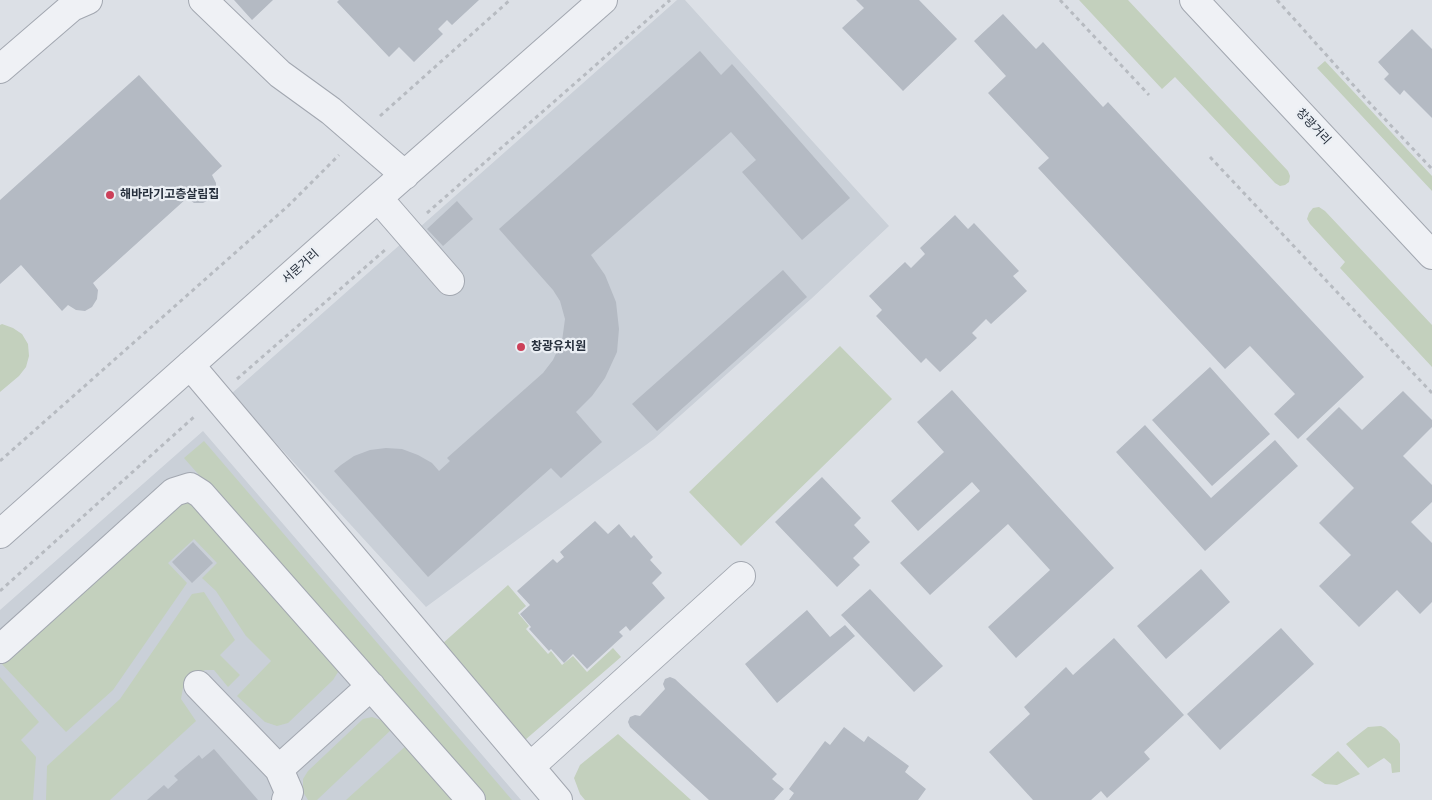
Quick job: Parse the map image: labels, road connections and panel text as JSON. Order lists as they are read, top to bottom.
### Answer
{
  "streets": {
    "street": ["창광거리", "서문거리"]
  },
  "places": ["해바라기고층살림집", "창광유치원"]
}
